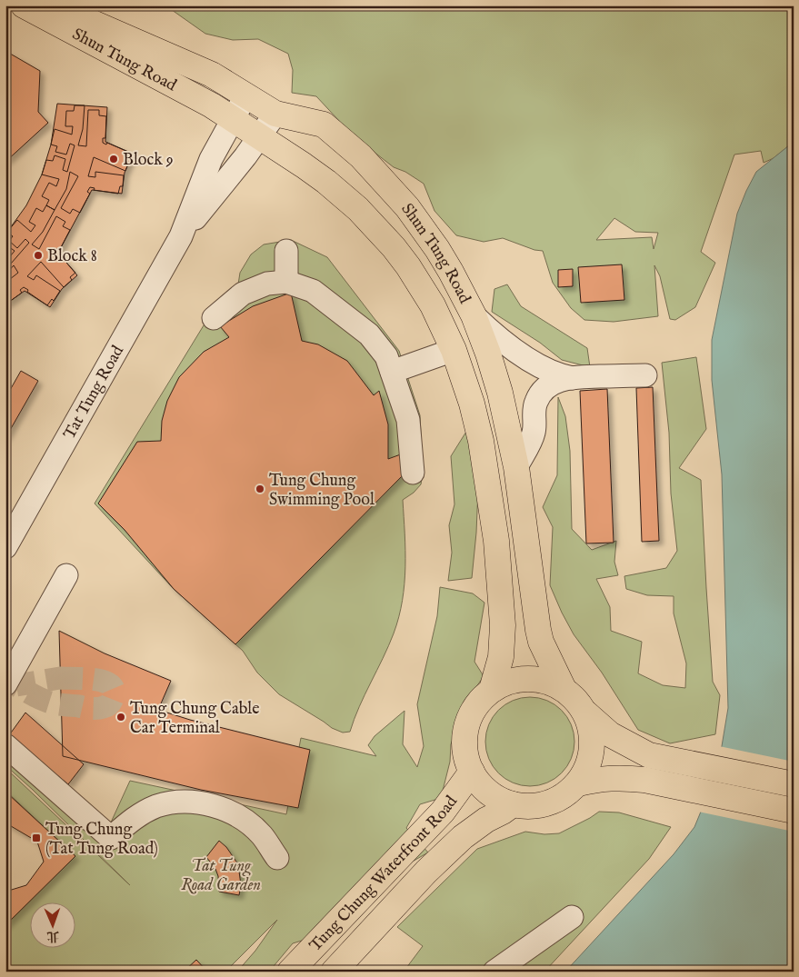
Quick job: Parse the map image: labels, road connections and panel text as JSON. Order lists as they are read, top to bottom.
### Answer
{
  "streets": {
    "main road": ["Shun Tung Road", "Tung Chung Waterfront Road"],
    "street": ["Tat Tung Road"]
  },
  "crossings": [
    ["Shun Tung Road", "Tat Tung Road"],
    ["Shun Tung Road", "Tung Chung Waterfront Road"]
  ],
  "parks": ["Tat Tung Road Garden"],
  "places": {
    "other": [
      "Block 9",
      "Block 8",
      "Tung Chung Swimming Pool",
      "Tung Chung Cable Car Terminal"
    ],
    "transit": ["Tung Chung (Tat Tung Road)"]
  },
  "north": "bottom"
}
